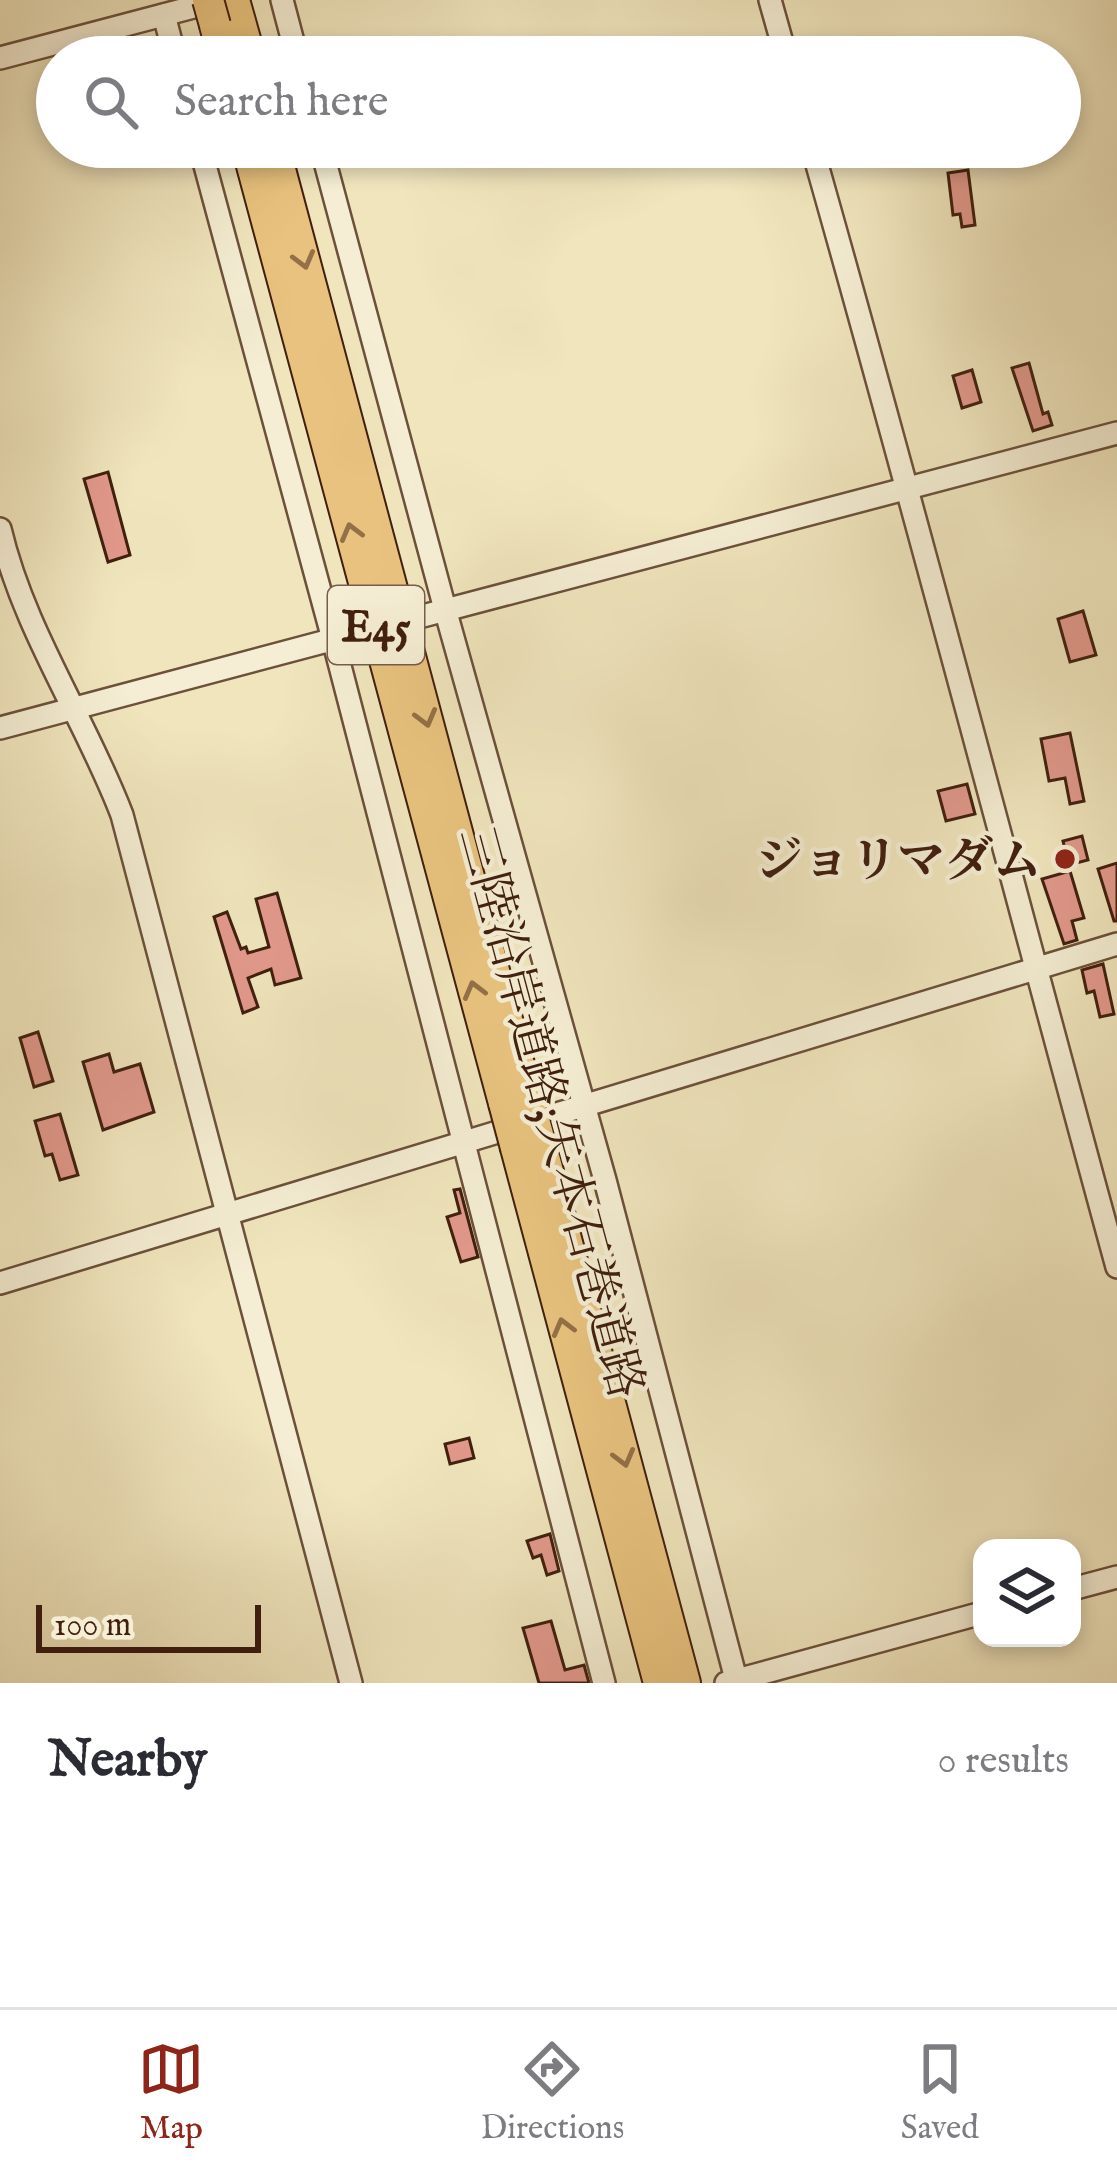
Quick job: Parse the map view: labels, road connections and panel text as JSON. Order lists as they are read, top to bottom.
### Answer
{
  "streets": {
    "highway": ["E45", "三陸沿岸道路;矢本石巻道路"]
  },
  "places": ["ジョリマダム"],
  "scale_bar": "100 m",
  "page": {
    "search": "Search here",
    "scale": "100 m",
    "heading": ["Nearby", "0 results"],
    "nav": ["Map", "Directions", "Saved"]
  }
}
